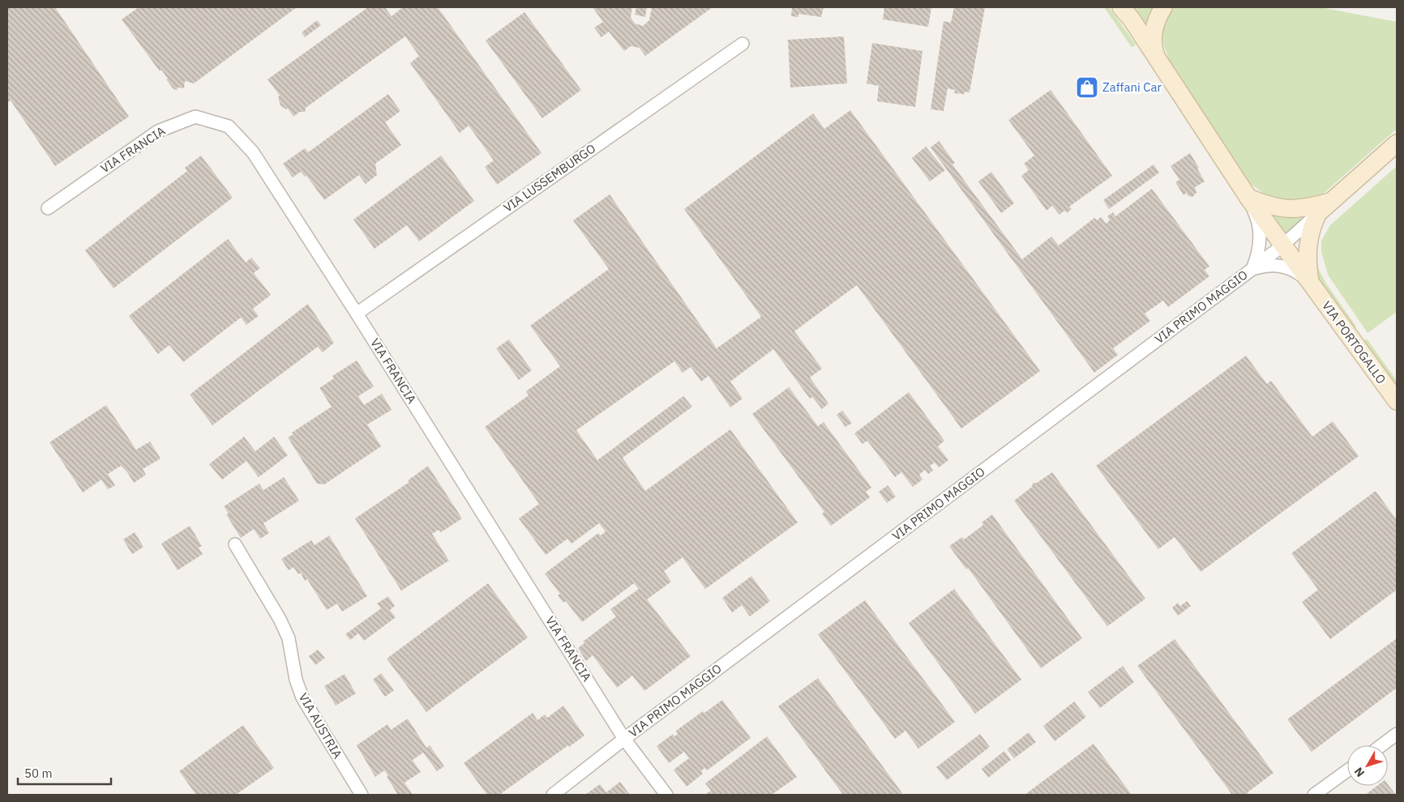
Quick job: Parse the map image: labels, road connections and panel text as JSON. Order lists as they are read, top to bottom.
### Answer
{
  "streets": {
    "main road": ["VIA PRIMO MAGGIO", "VIA PORTOGALLO"],
    "street": ["VIA FRANCIA", "VIA LUSSEMBURGO", "VIA AUSTRIA"]
  },
  "crossings": [
    ["VIA FRANCIA", "VIA LUSSEMBURGO"],
    ["VIA FRANCIA", "VIA PRIMO MAGGIO"],
    ["VIA PRIMO MAGGIO", "VIA PORTOGALLO"]
  ],
  "places": {
    "shop": ["Zaffani Car"]
  },
  "scale_bar": "50 m",
  "north": "bottom left"
}
